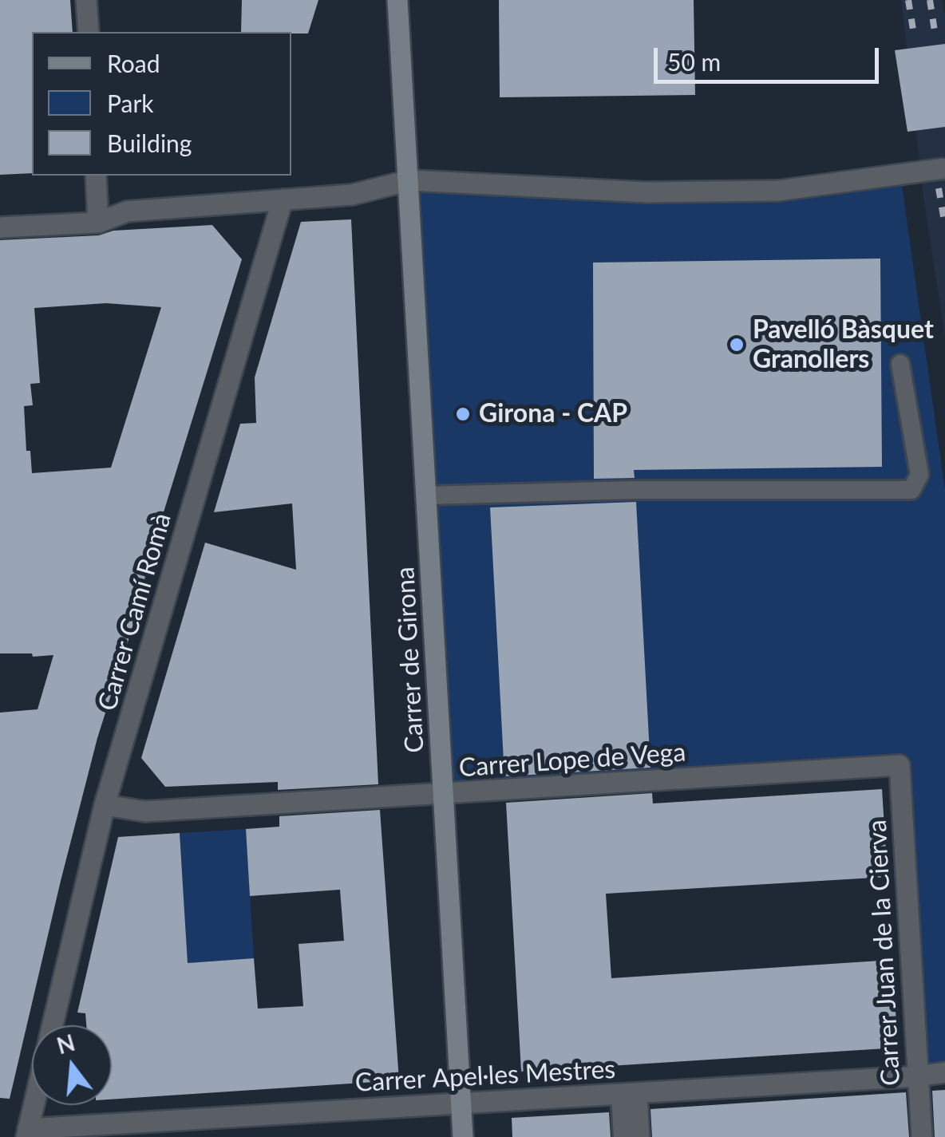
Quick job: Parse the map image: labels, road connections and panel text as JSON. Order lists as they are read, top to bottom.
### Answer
{
  "streets": {
    "street": [
      "Carrer Camí Romà",
      "Carrer de Girona",
      "Carrer Lope de Vega",
      "Carrer Juan de la Cierva",
      "Carrer Apel·les Mestres"
    ]
  },
  "crossings": [
    ["Carrer Camí Romà", "Carrer Lope de Vega"],
    ["Carrer Camí Romà", "Carrer Apel·les Mestres"],
    ["Carrer de Girona", "Carrer Lope de Vega"],
    ["Carrer de Girona", "Carrer Apel·les Mestres"],
    ["Carrer Lope de Vega", "Carrer Juan de la Cierva"],
    ["Carrer Juan de la Cierva", "Carrer Apel·les Mestres"]
  ],
  "places": ["Pavelló Bàsquet Granollers", "Girona - CAP"],
  "legend": ["Road", "Park", "Building"],
  "scale_bar": "50 m",
  "north": "top"
}
